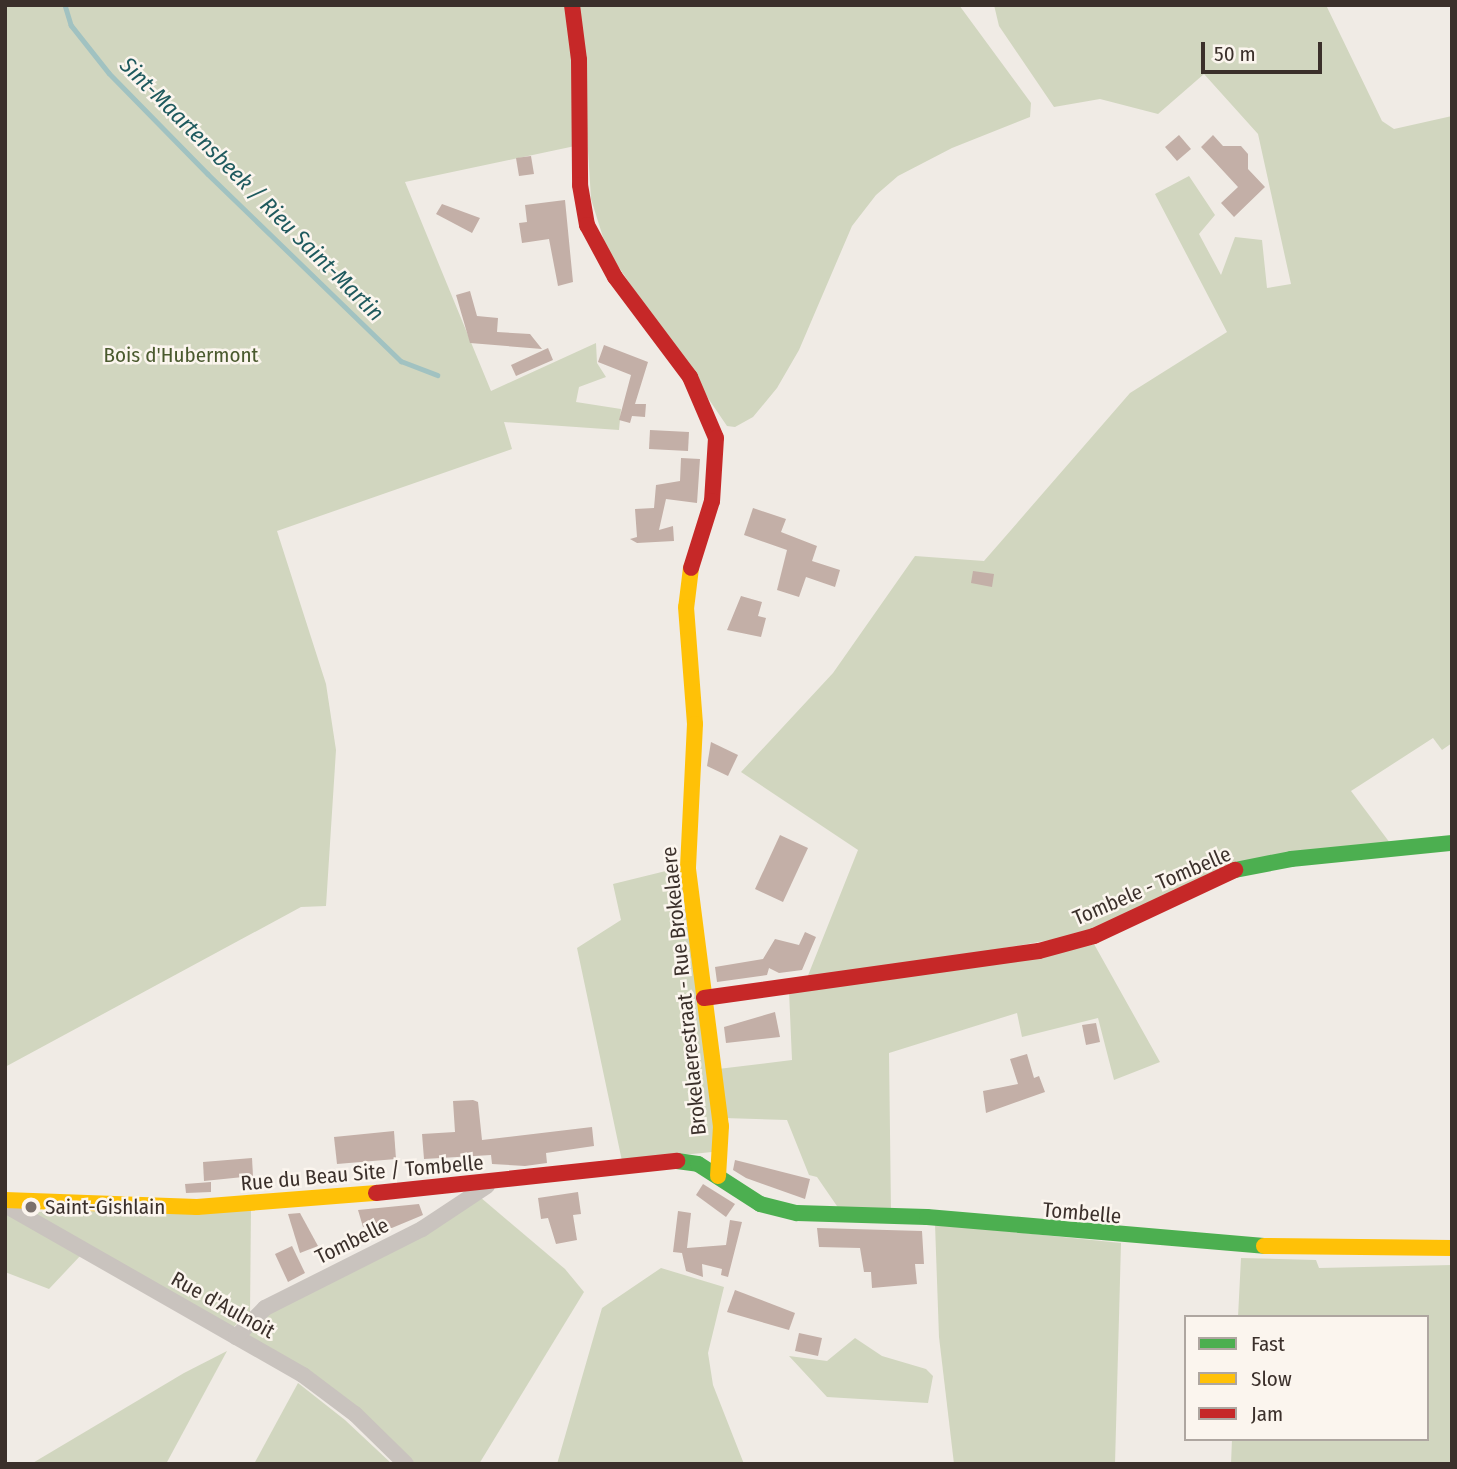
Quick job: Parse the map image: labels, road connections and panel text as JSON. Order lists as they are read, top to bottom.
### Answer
{
  "streets": {
    "street": [
      "Tombele - Tombelle",
      "Brokelaerestraat - Rue Brokelaere",
      "Rue du Beau Site / Tombelle",
      "Tombelle",
      "Rue d'Aulnoit"
    ]
  },
  "crossings": [
    ["Tombele - Tombelle", "Brokelaerestraat - Rue Brokelaere"],
    ["Brokelaerestraat - Rue Brokelaere", "Rue du Beau Site / Tombelle"],
    ["Brokelaerestraat - Rue Brokelaere", "Tombelle"],
    ["Rue du Beau Site / Tombelle", "Tombelle"],
    ["Tombelle", "Rue d'Aulnoit"]
  ],
  "water": ["Sint-Maartensbeek / Rieu Saint-Martin"],
  "parks": ["Bois d'Hubermont"],
  "places": ["Saint-Gishlain"],
  "legend": ["Fast", "Slow", "Jam"],
  "scale_bar": "50 m"
}
